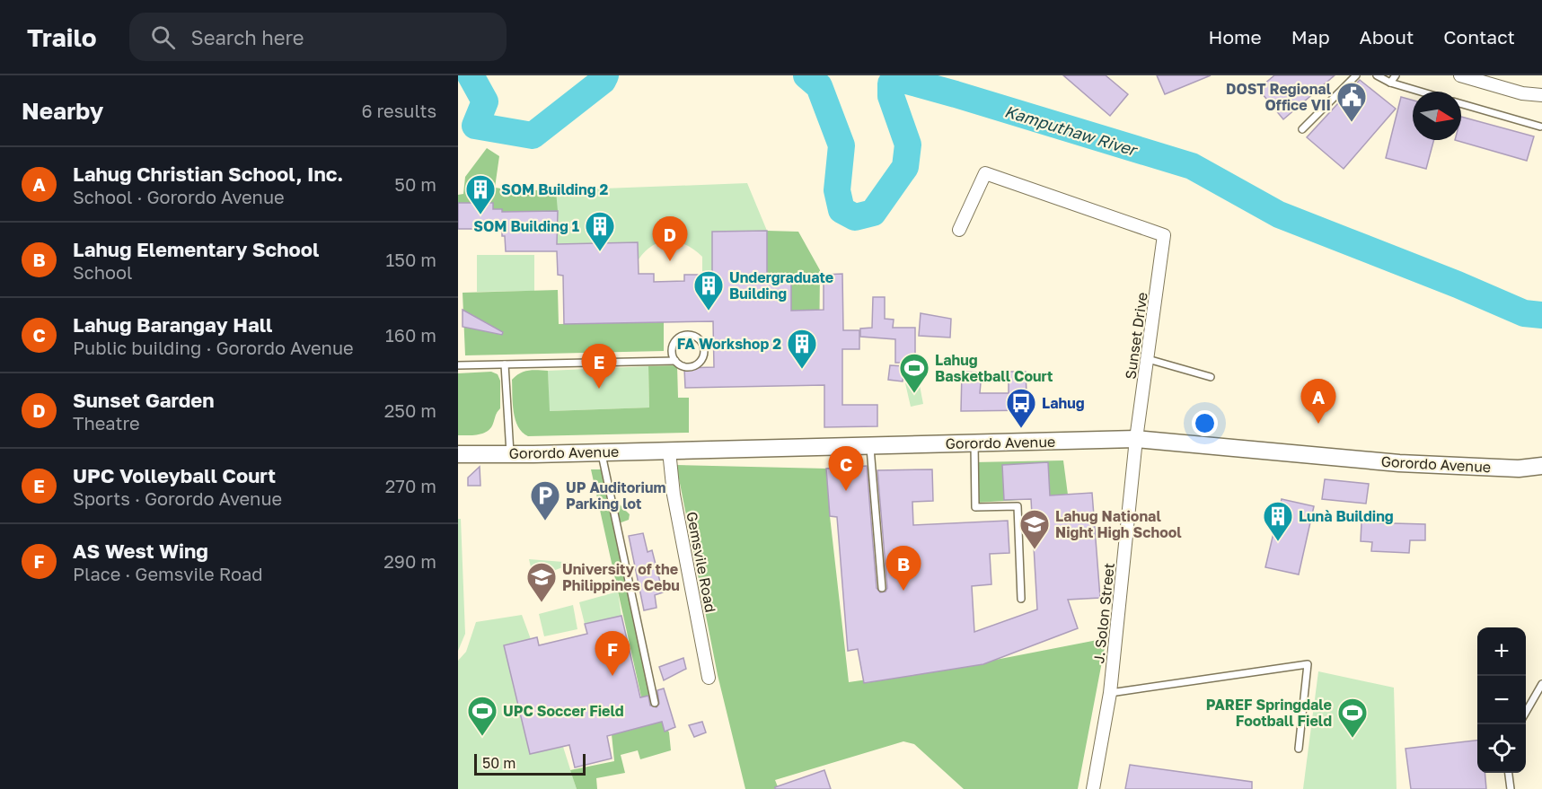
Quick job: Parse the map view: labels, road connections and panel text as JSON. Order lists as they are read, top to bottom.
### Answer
{
  "streets": {
    "main road": ["Gorordo Avenue"],
    "street": ["Sunset Drive", "Gemsvile Road", "J. Solon Street"]
  },
  "crossings": [
    ["Sunset Drive", "Gorordo Avenue"],
    ["Sunset Drive", "J. Solon Street"],
    ["Gorordo Avenue", "Gemsvile Road"],
    ["Gorordo Avenue", "J. Solon Street"]
  ],
  "water": ["Kamputhaw River"],
  "places": {
    "public building": ["DOST Regional Office VII"],
    "building": [
      "SOM Building 2",
      "SOM Building 1",
      "Undergraduate Building",
      "FA Workshop 2",
      "Lunà Building"
    ],
    "sports": ["Lahug Basketball Court", "UPC Soccer Field", "PAREF Springdale Football Field"],
    "bus stop": ["Lahug"],
    "parking": ["UP Auditorium Parking lot"],
    "school or university": ["Lahug National Night High School", "University of the Philippines Cebu"]
  },
  "scale_bar": "50 m",
  "north": "right",
  "page": {
    "header": "Trailo",
    "search": "Search here",
    "nav": [
      "Home",
      "Map",
      "About",
      "Contact"
    ],
    "heading": ["Nearby", "6 results"],
    "list": [
      {
        "mark": "A",
        "name": "Lahug Christian School, Inc.",
        "note": "School · Gorordo Avenue",
        "value": "50 m"
      },
      {
        "mark": "B",
        "name": "Lahug Elementary School",
        "note": "School",
        "value": "150 m"
      },
      {
        "mark": "C",
        "name": "Lahug Barangay Hall",
        "note": "Public building · Gorordo Avenue",
        "value": "160 m"
      },
      {
        "mark": "D",
        "name": "Sunset Garden",
        "note": "Theatre",
        "value": "250 m"
      },
      {
        "mark": "E",
        "name": "UPC Volleyball Court",
        "note": "Sports · Gorordo Avenue",
        "value": "270 m"
      },
      {
        "mark": "F",
        "name": "AS West Wing",
        "note": "Place · Gemsvile Road",
        "value": "290 m"
      }
    ],
    "pins": [
      "D",
      "E",
      "A",
      "C",
      "B",
      "F"
    ],
    "map_buttons": ["+", "−"],
    "scale": "50 m"
  }
}
